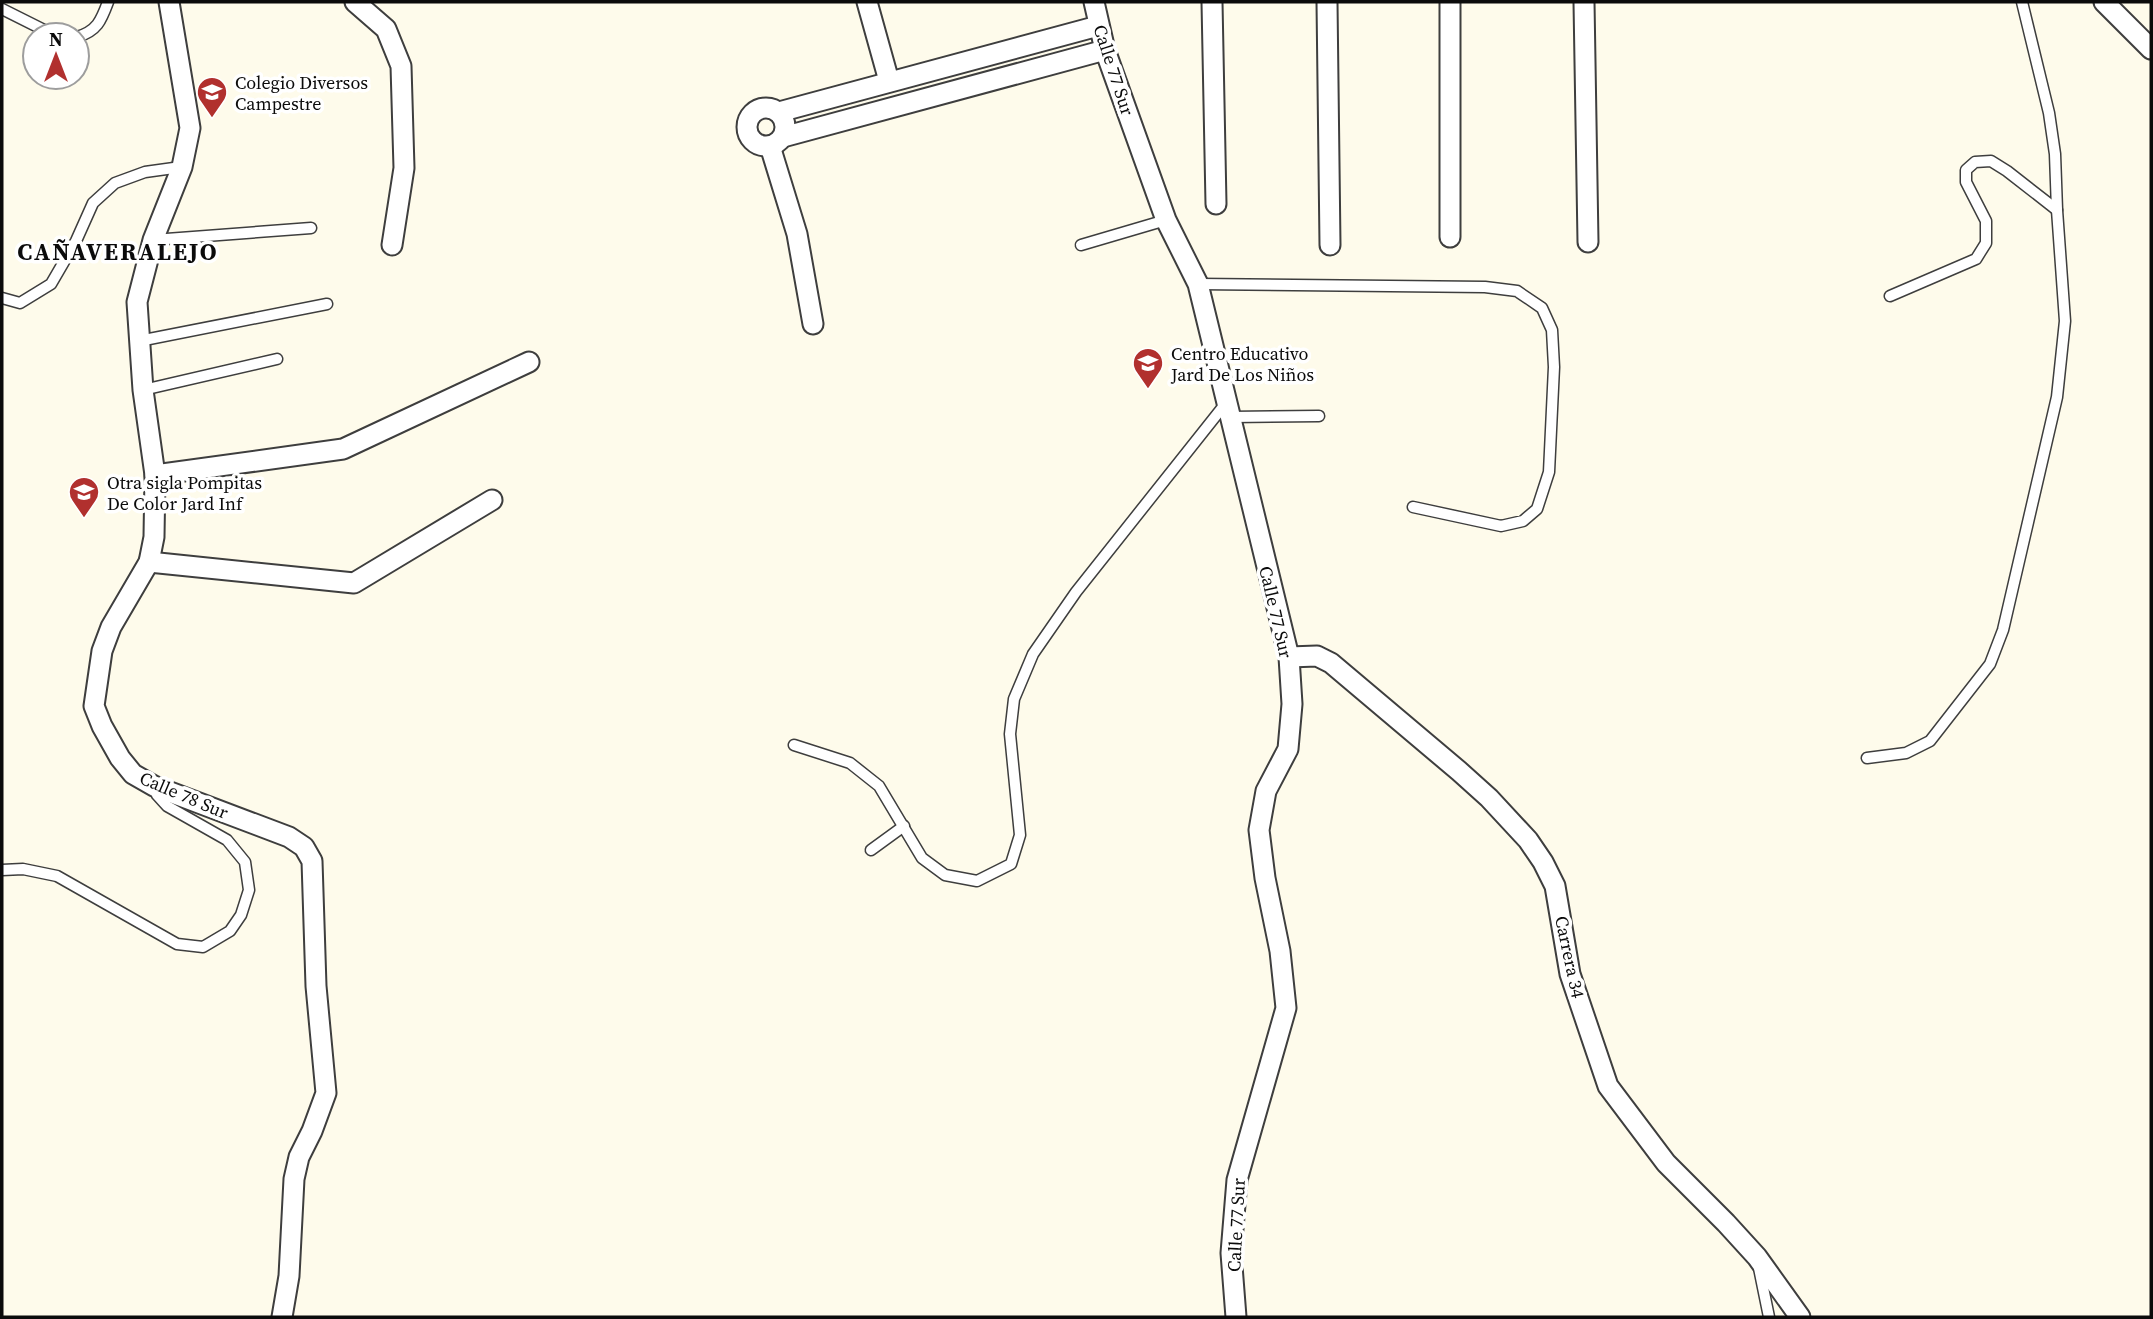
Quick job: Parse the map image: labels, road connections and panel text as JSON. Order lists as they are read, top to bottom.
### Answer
{
  "streets": {
    "street": ["Calle 77 Sur", "Calle 78 Sur", "Carrera 34"]
  },
  "crossings": [
    ["Calle 77 Sur", "Carrera 34"]
  ],
  "districts": ["CAÑAVERALEJO"],
  "places": {
    "school or university": ["Colegio Diversos Campestre", "Centro Educativo Jard De Los Niños", "Otra sigla Pompitas De Color Jard Inf"]
  },
  "north": "top"
}
